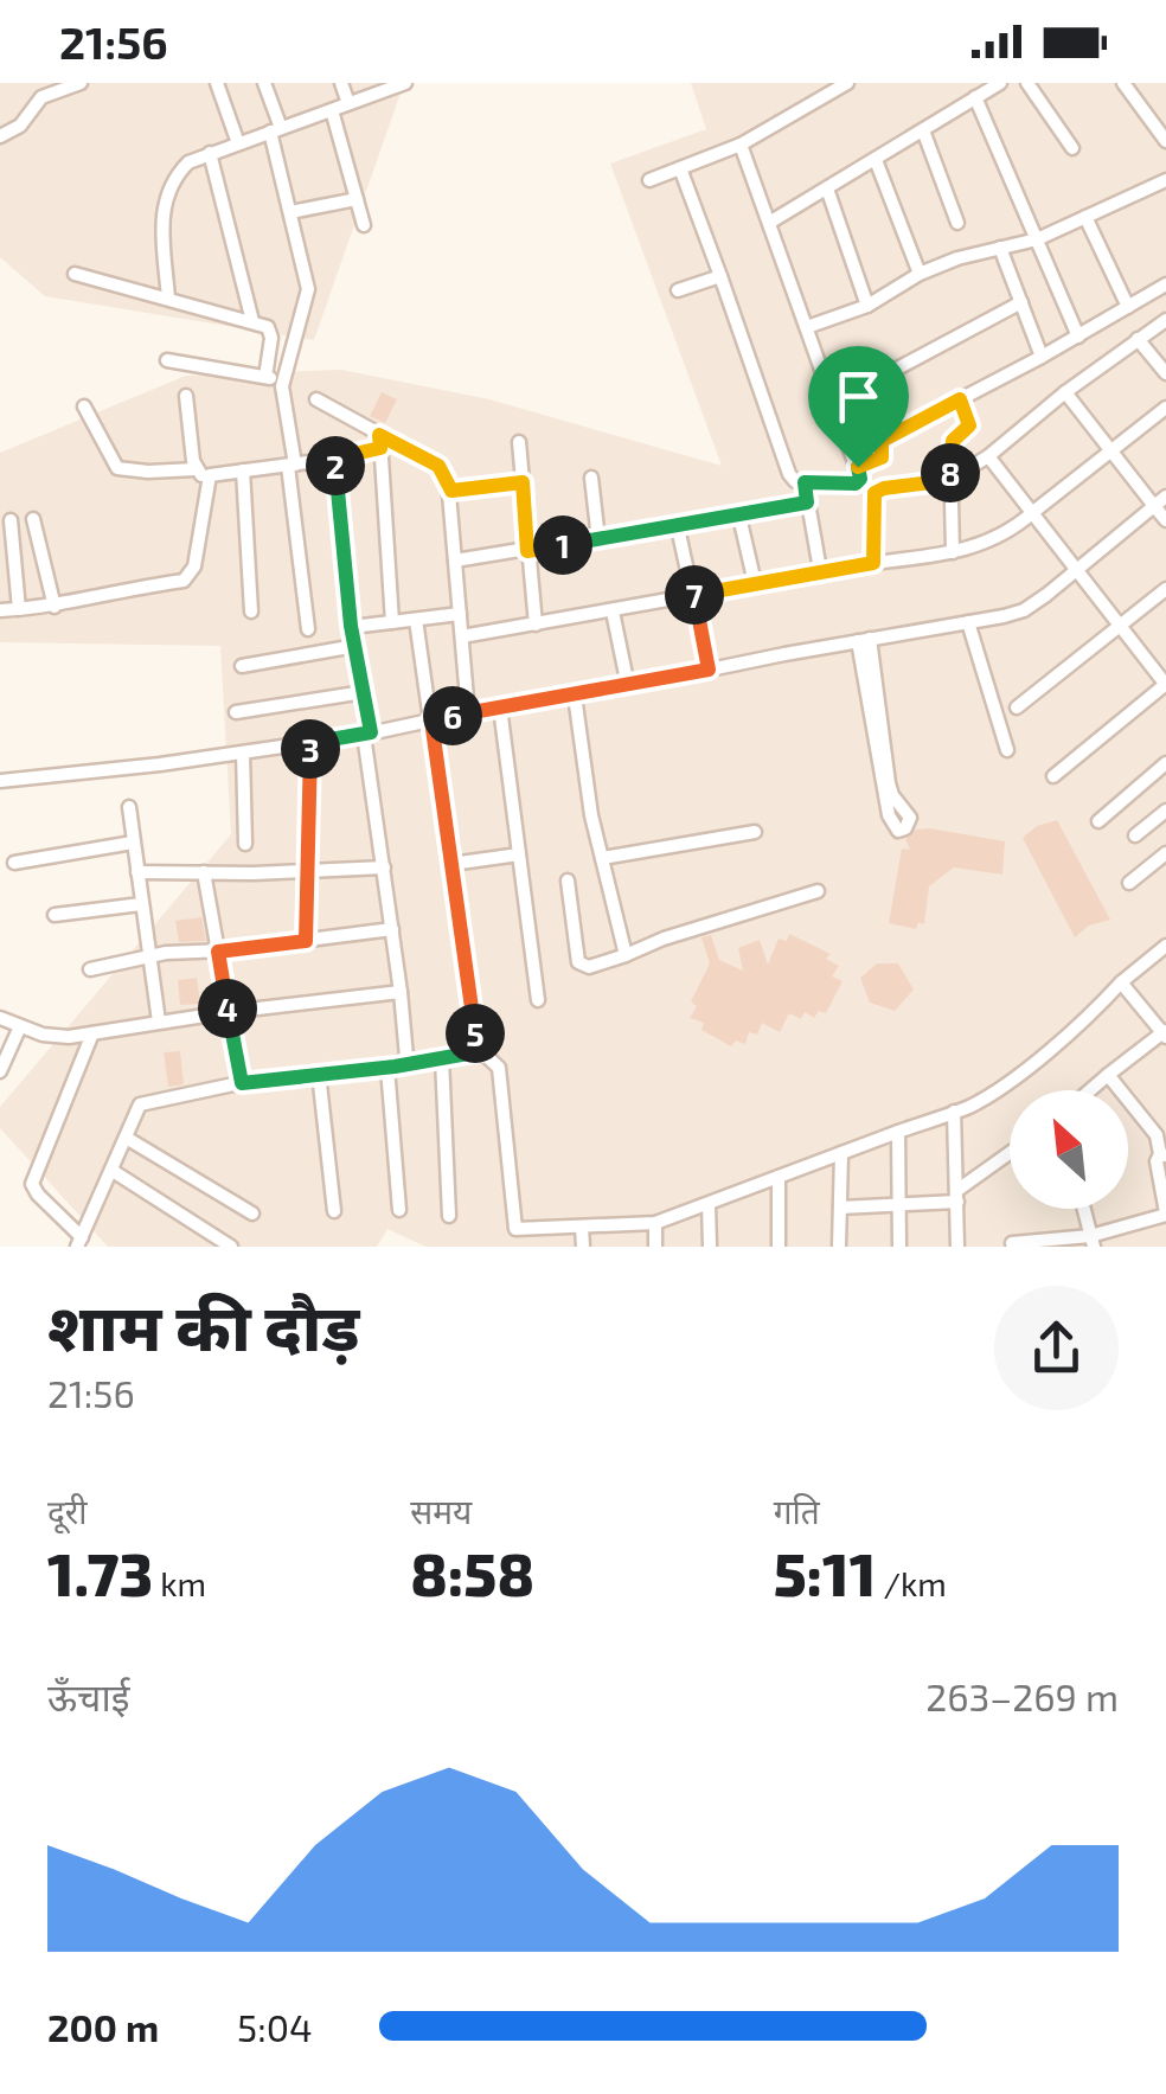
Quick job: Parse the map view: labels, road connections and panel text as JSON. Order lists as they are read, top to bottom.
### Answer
{
  "north": "top left",
  "page": {
    "status": "21:56",
    "pins": [
      "2",
      "8",
      "1",
      "7",
      "6",
      "3",
      "4",
      "5"
    ],
    "heading": ["शाम की दौड़", "21:56"],
    "stats": [
      ["दूरी", "1.73 km"],
      ["समय", "8:58"],
      ["गति", "5:11 /km"]
    ],
    "chart": ["ऊँचाई", "263–269 m"],
    "list": [
      {
        "name": "200 m",
        "note": "5:04"
      }
    ]
  }
}
